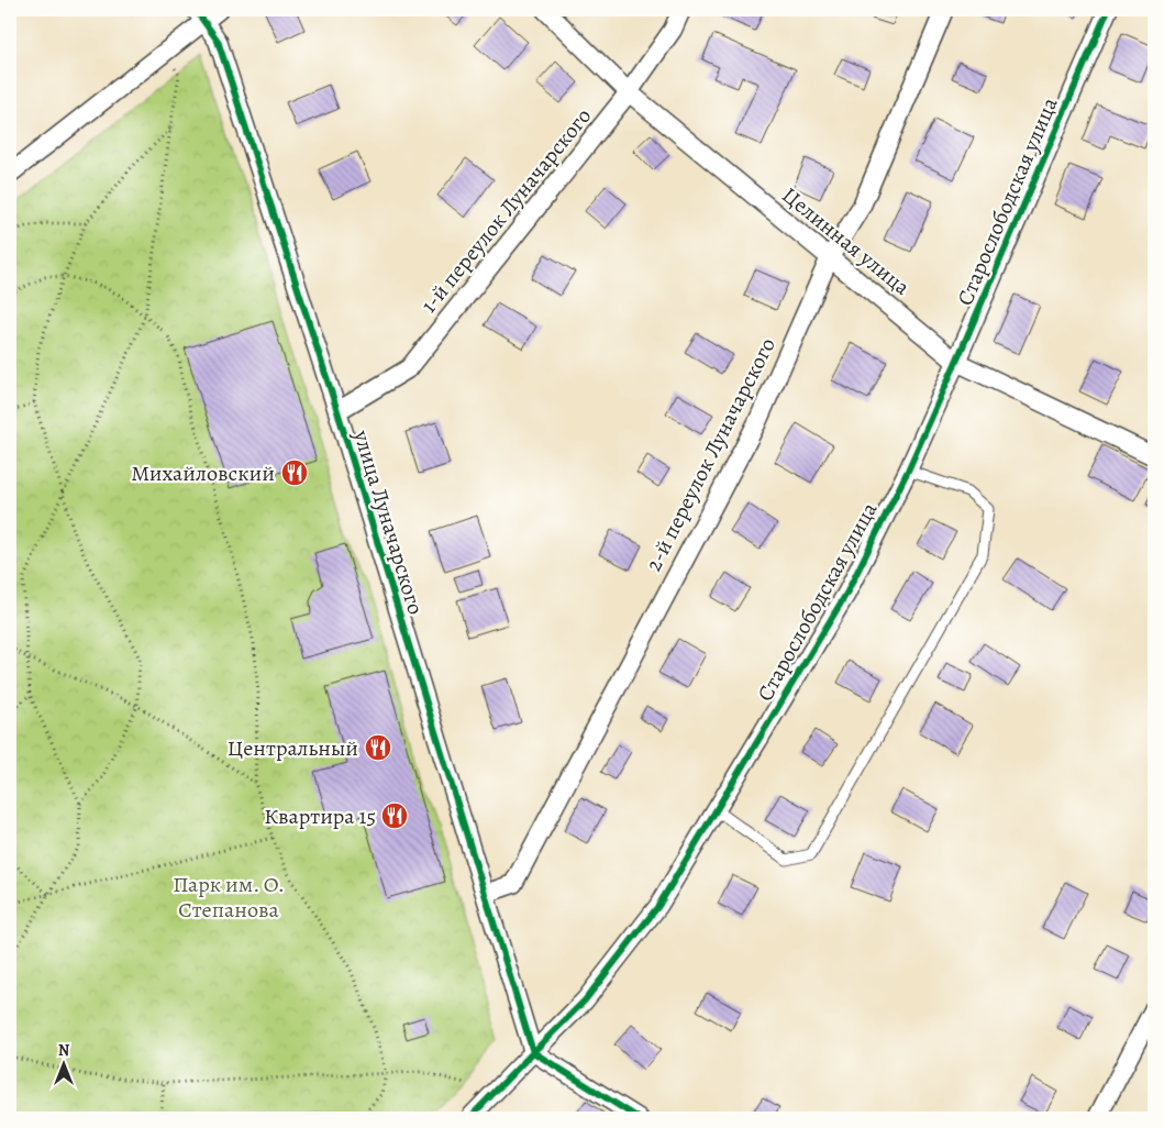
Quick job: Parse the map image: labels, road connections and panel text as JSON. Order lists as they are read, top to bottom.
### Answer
{
  "streets": {
    "street": [
      "Старослободская улица",
      "1-й переулок Луначарского",
      "Целинная улица",
      "2-й переулок Луначарского",
      "улица Луначарского"
    ]
  },
  "crossings": [
    ["Старослободская улица", "Целинная улица"],
    ["Старослободская улица", "улица Луначарского"],
    ["1-й переулок Луначарского", "Целинная улица"],
    ["1-й переулок Луначарского", "улица Луначарского"],
    ["Целинная улица", "2-й переулок Луначарского"],
    ["2-й переулок Луначарского", "улица Луначарского"]
  ],
  "parks": ["Парк им. О. Степанова"],
  "places": {
    "restaurant": ["Михайловский", "Центральный", "Квартира 15"]
  },
  "north": "top"
}
